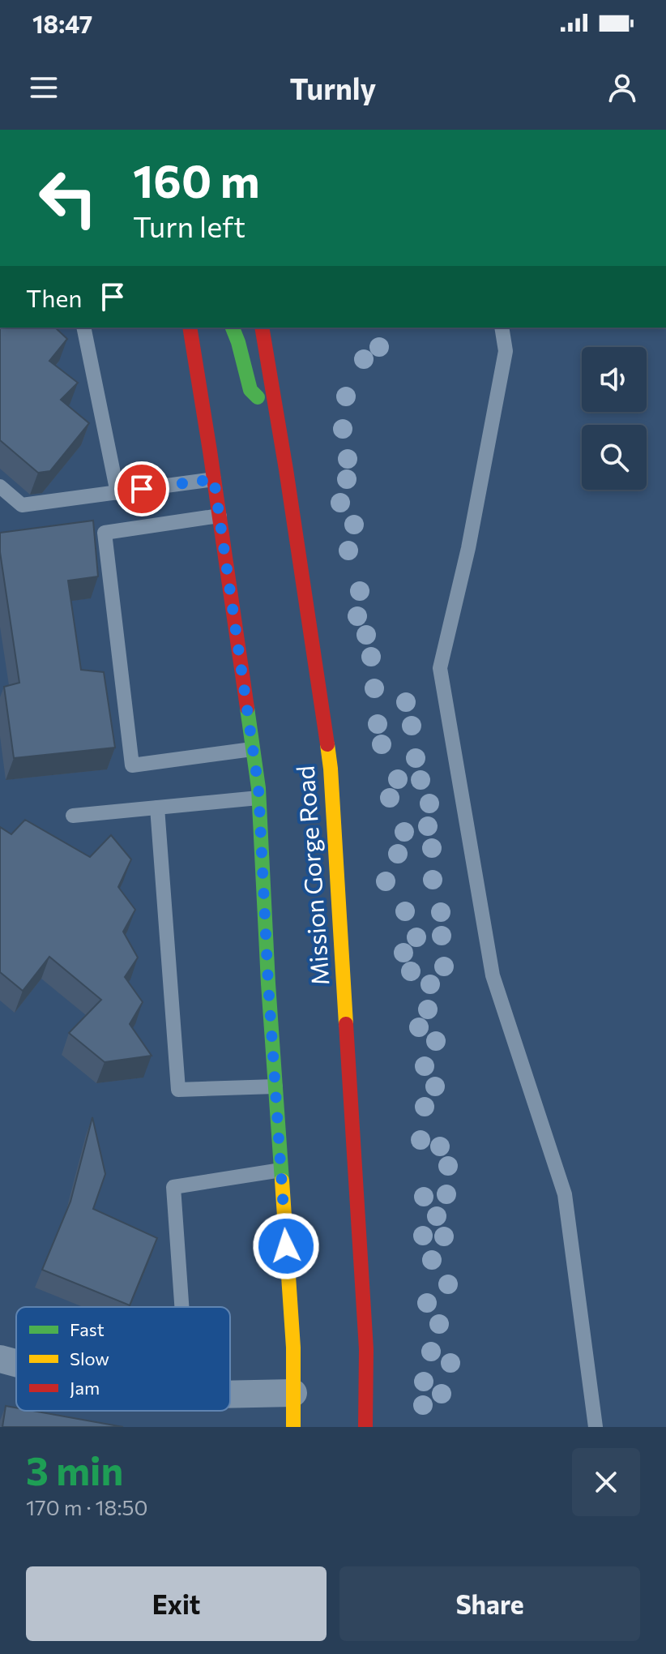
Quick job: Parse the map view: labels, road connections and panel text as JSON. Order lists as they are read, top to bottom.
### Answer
{
  "streets": {
    "main road": ["Mission Gorge Road"]
  },
  "legend": ["Fast", "Slow", "Jam"],
  "page": {
    "status": "18:47",
    "header": "Turnly",
    "turn": ["160 m", "Turn left"],
    "then": "Then",
    "heading": ["3 min", "170 m · 18:50"],
    "buttons": ["Exit", "Share"]
  }
}
